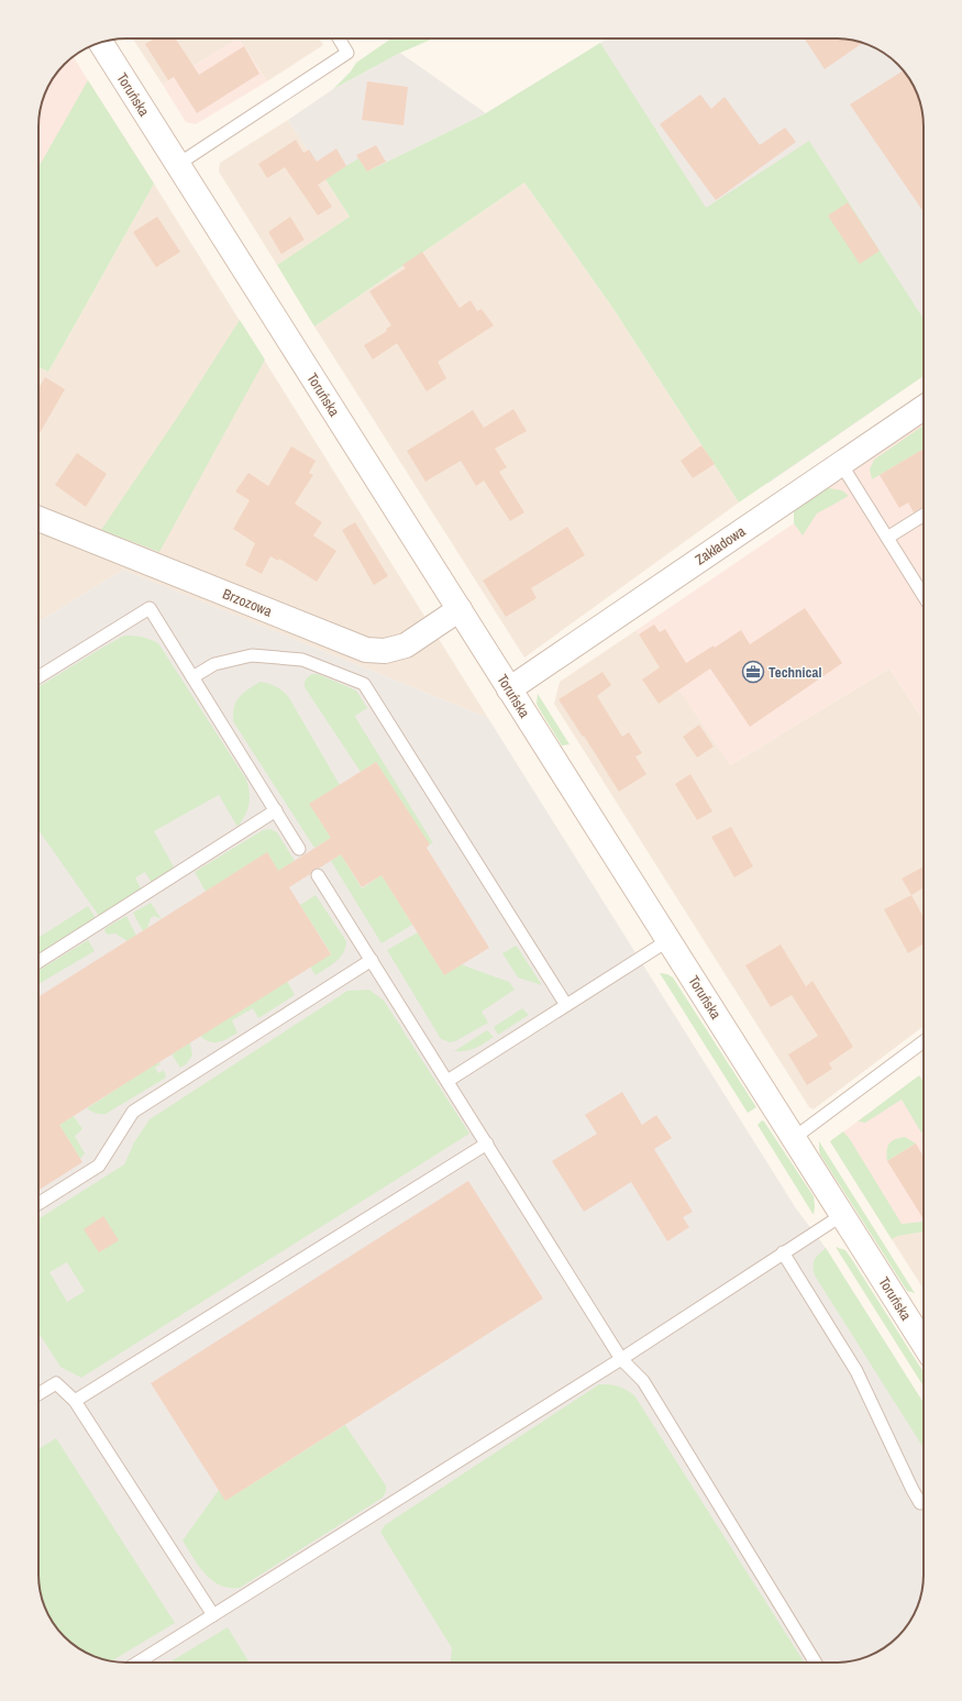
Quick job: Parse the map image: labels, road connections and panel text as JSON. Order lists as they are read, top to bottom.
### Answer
{
  "streets": {
    "street": ["Toruńska", "Zakładowa", "Brzozowa"]
  },
  "crossings": [
    ["Toruńska", "Zakładowa"],
    ["Toruńska", "Brzozowa"]
  ],
  "places": {
    "office": ["Technical"]
  }
}
